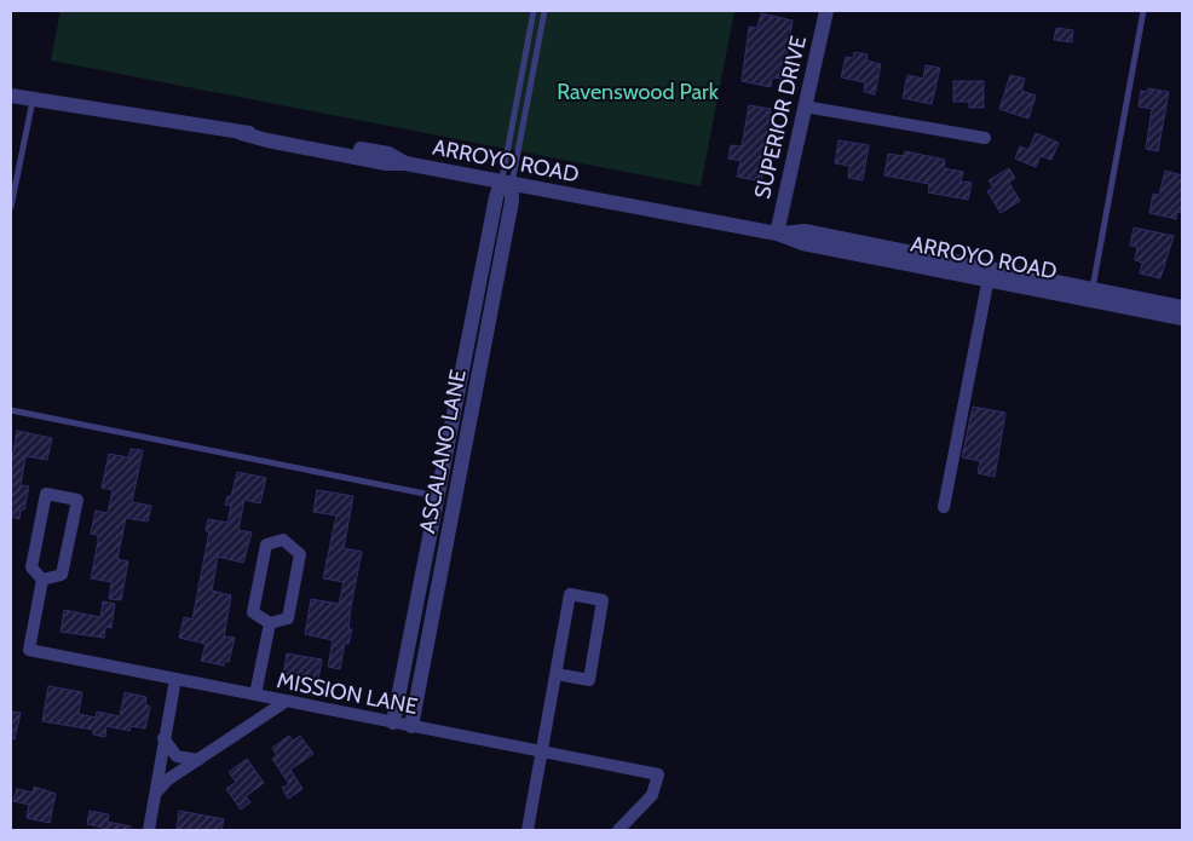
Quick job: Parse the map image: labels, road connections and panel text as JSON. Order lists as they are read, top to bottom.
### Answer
{
  "streets": {
    "street": [
      "SUPERIOR DRIVE",
      "ARROYO ROAD",
      "ASCALANO LANE",
      "MISSION LANE"
    ]
  },
  "crossings": [
    ["SUPERIOR DRIVE", "ARROYO ROAD"],
    ["ARROYO ROAD", "ASCALANO LANE"],
    ["ASCALANO LANE", "MISSION LANE"]
  ],
  "parks": ["Ravenswood Park"]
}
